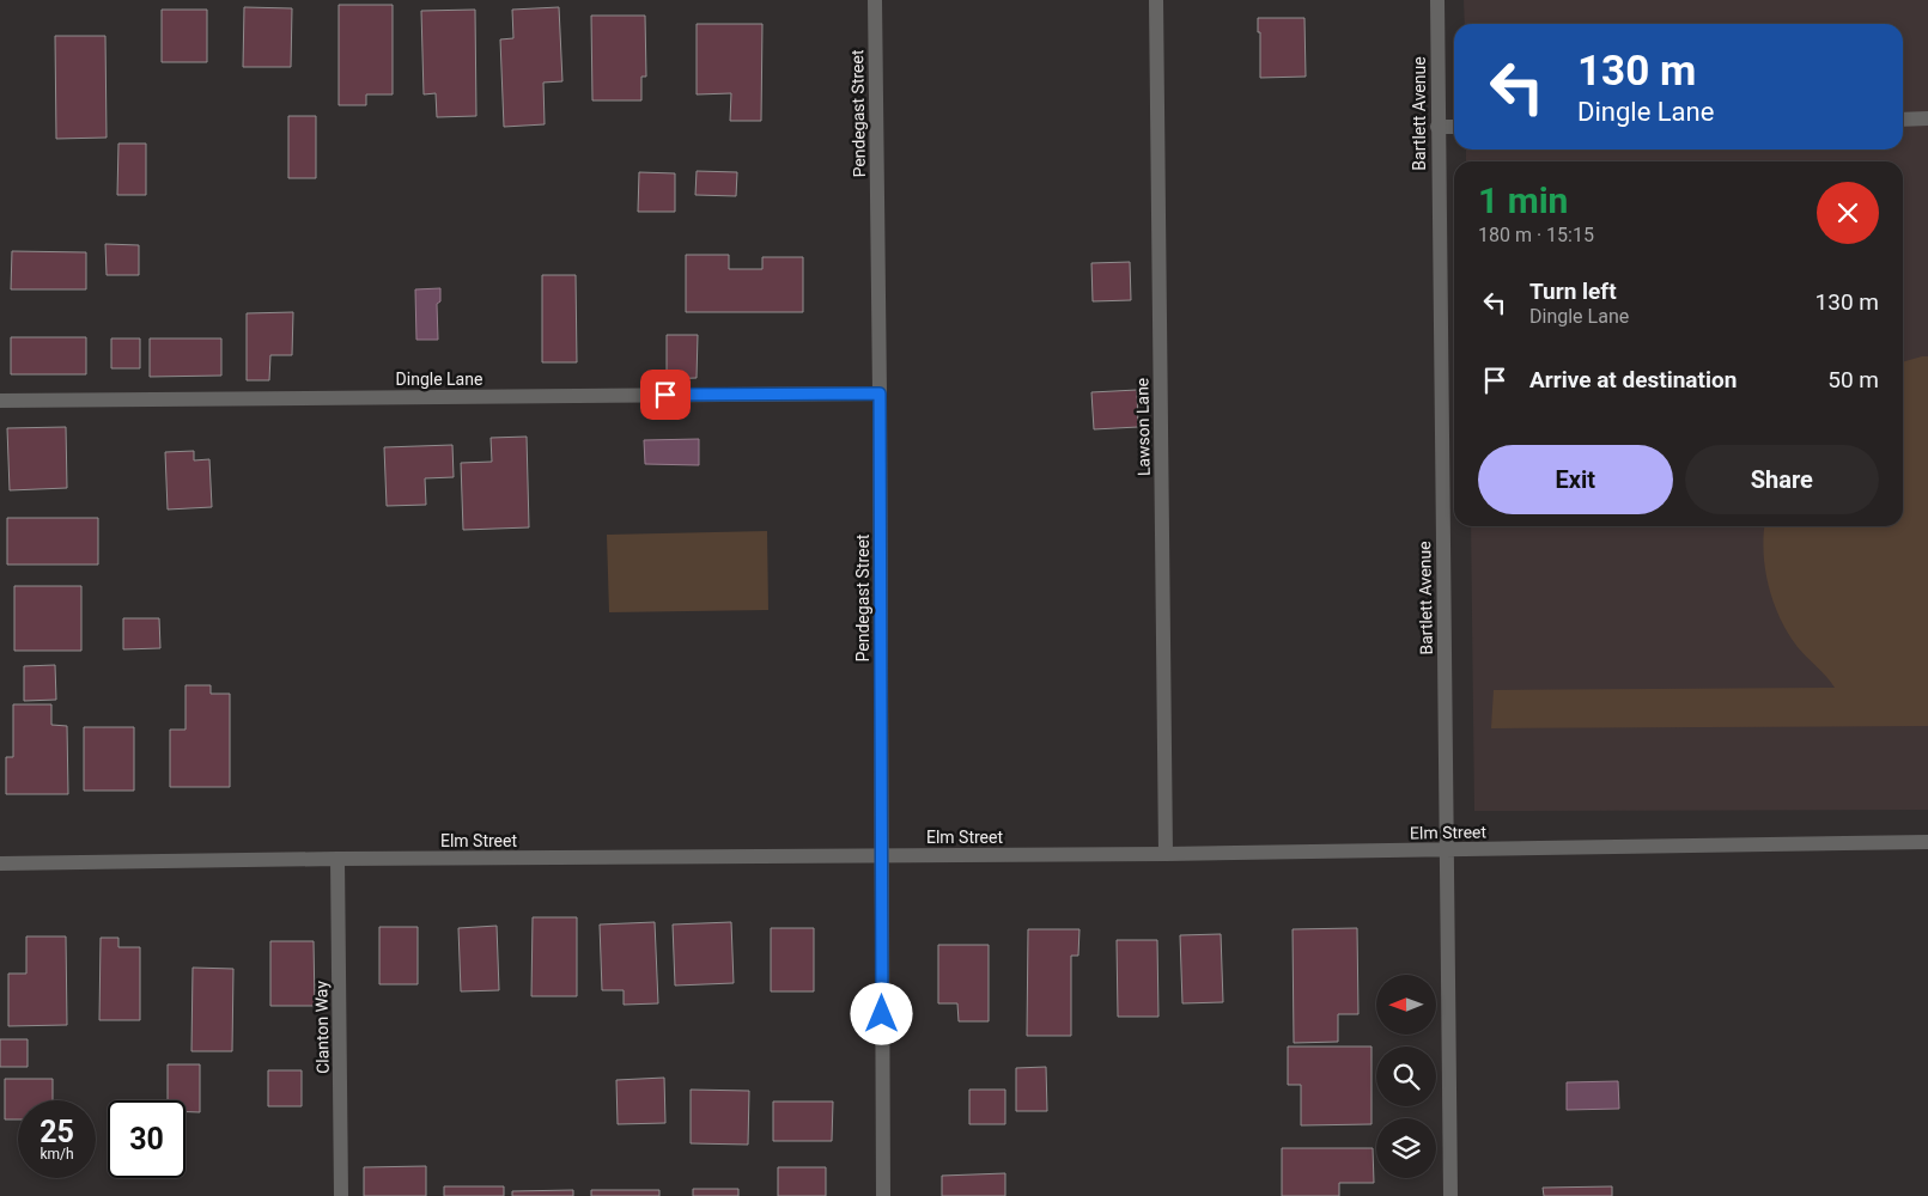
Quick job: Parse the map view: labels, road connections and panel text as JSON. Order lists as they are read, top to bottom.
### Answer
{
  "streets": {
    "street": [
      "Pendegast Street",
      "Bartlett Avenue",
      "Dingle Lane",
      "Lawson Lane",
      "Elm Street",
      "Clanton Way"
    ]
  },
  "crossings": [
    ["Pendegast Street", "Dingle Lane"],
    ["Pendegast Street", "Elm Street"],
    ["Bartlett Avenue", "Elm Street"],
    ["Lawson Lane", "Elm Street"],
    ["Elm Street", "Clanton Way"]
  ],
  "north": "left",
  "page": {
    "turn": ["130 m", "Dingle Lane"],
    "heading": ["1 min", "180 m · 15:15"],
    "list": [
      {
        "name": "Turn left",
        "note": "Dingle Lane",
        "value": "130 m"
      },
      {
        "name": "Arrive at destination",
        "value": "50 m"
      }
    ],
    "buttons": ["Exit", "Share"],
    "speed": "25 km/h",
    "limit": "30"
  }
}
